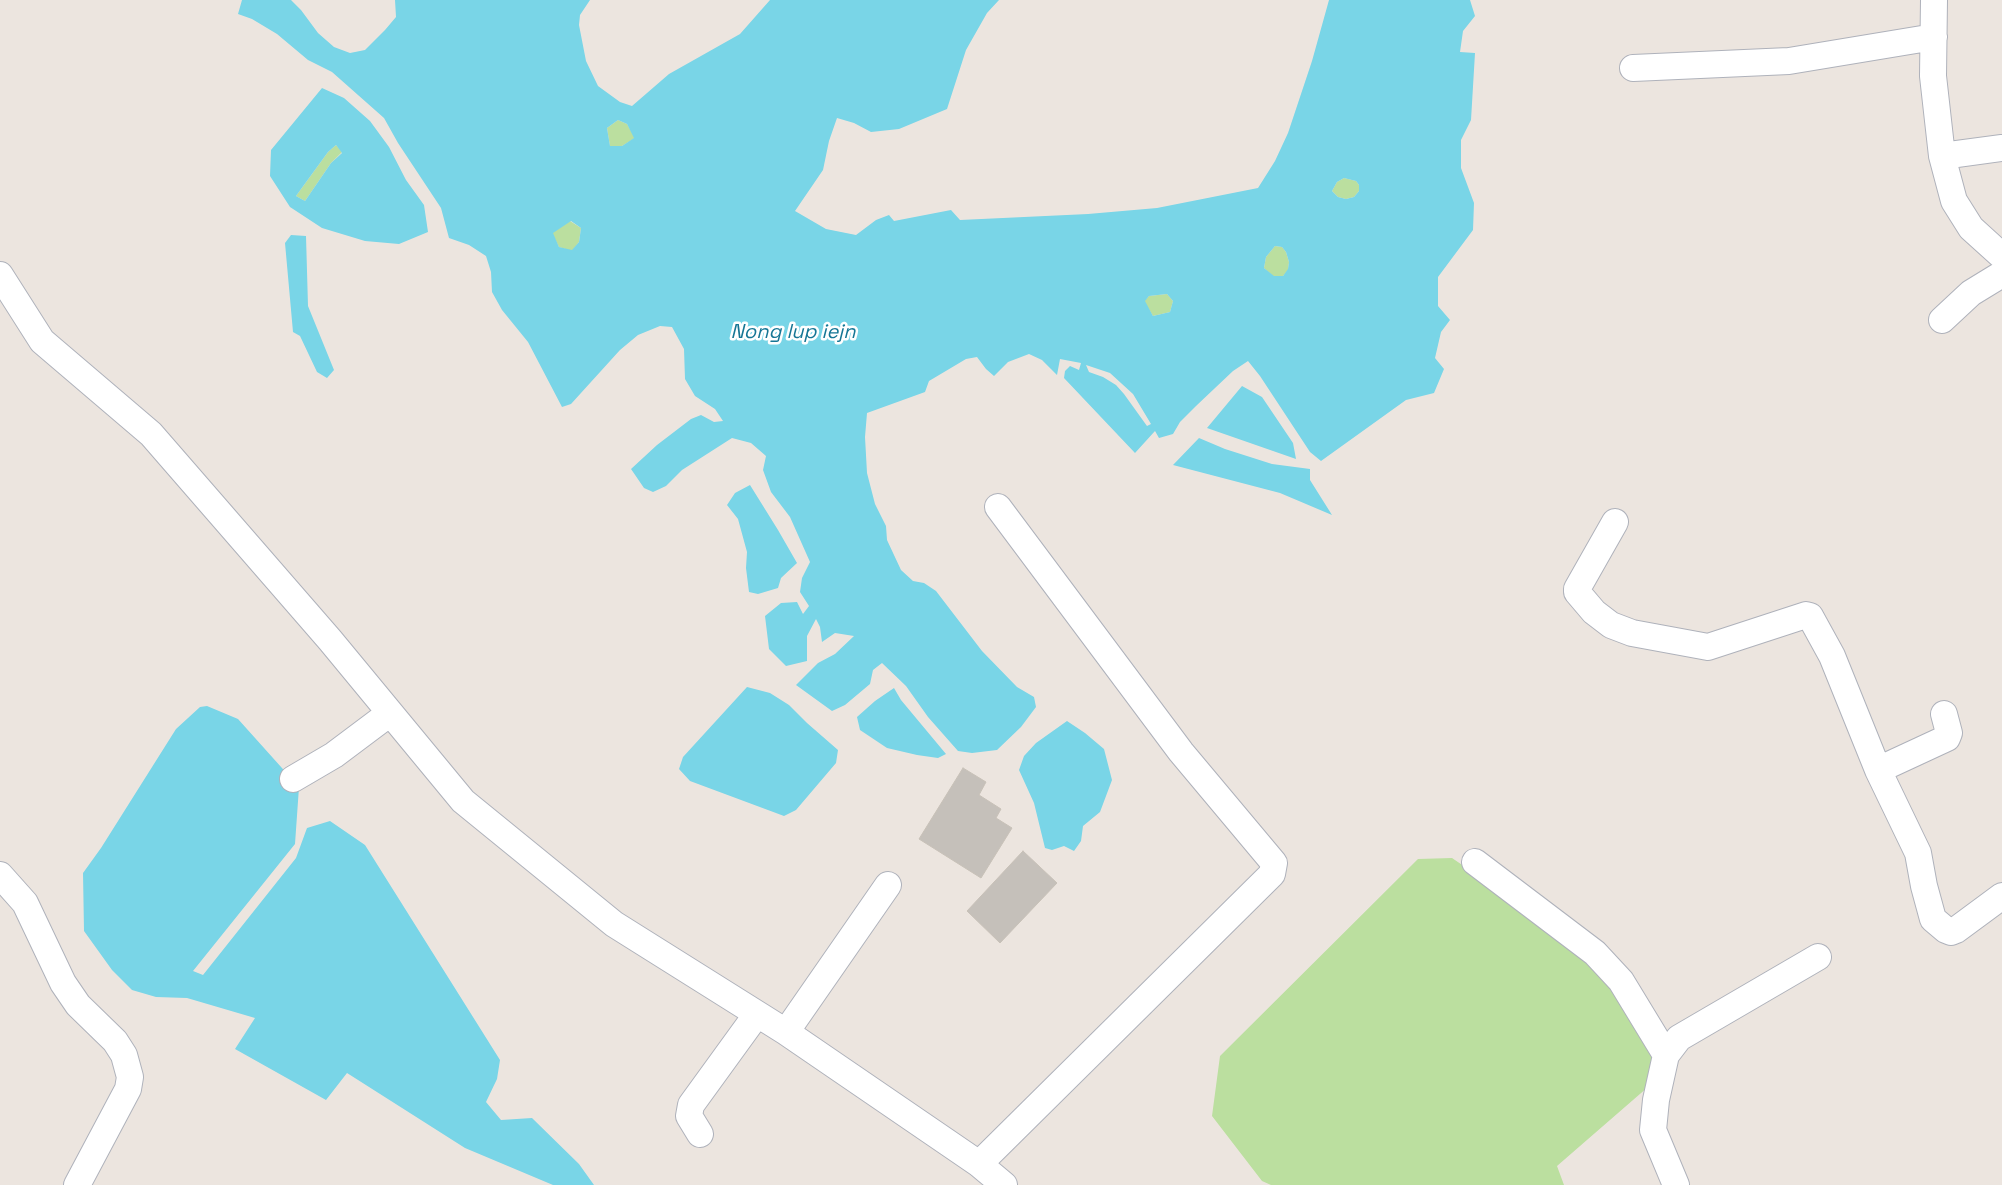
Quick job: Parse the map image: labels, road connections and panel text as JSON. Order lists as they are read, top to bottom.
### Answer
{
  "water": ["Nong lup iejn"]
}
